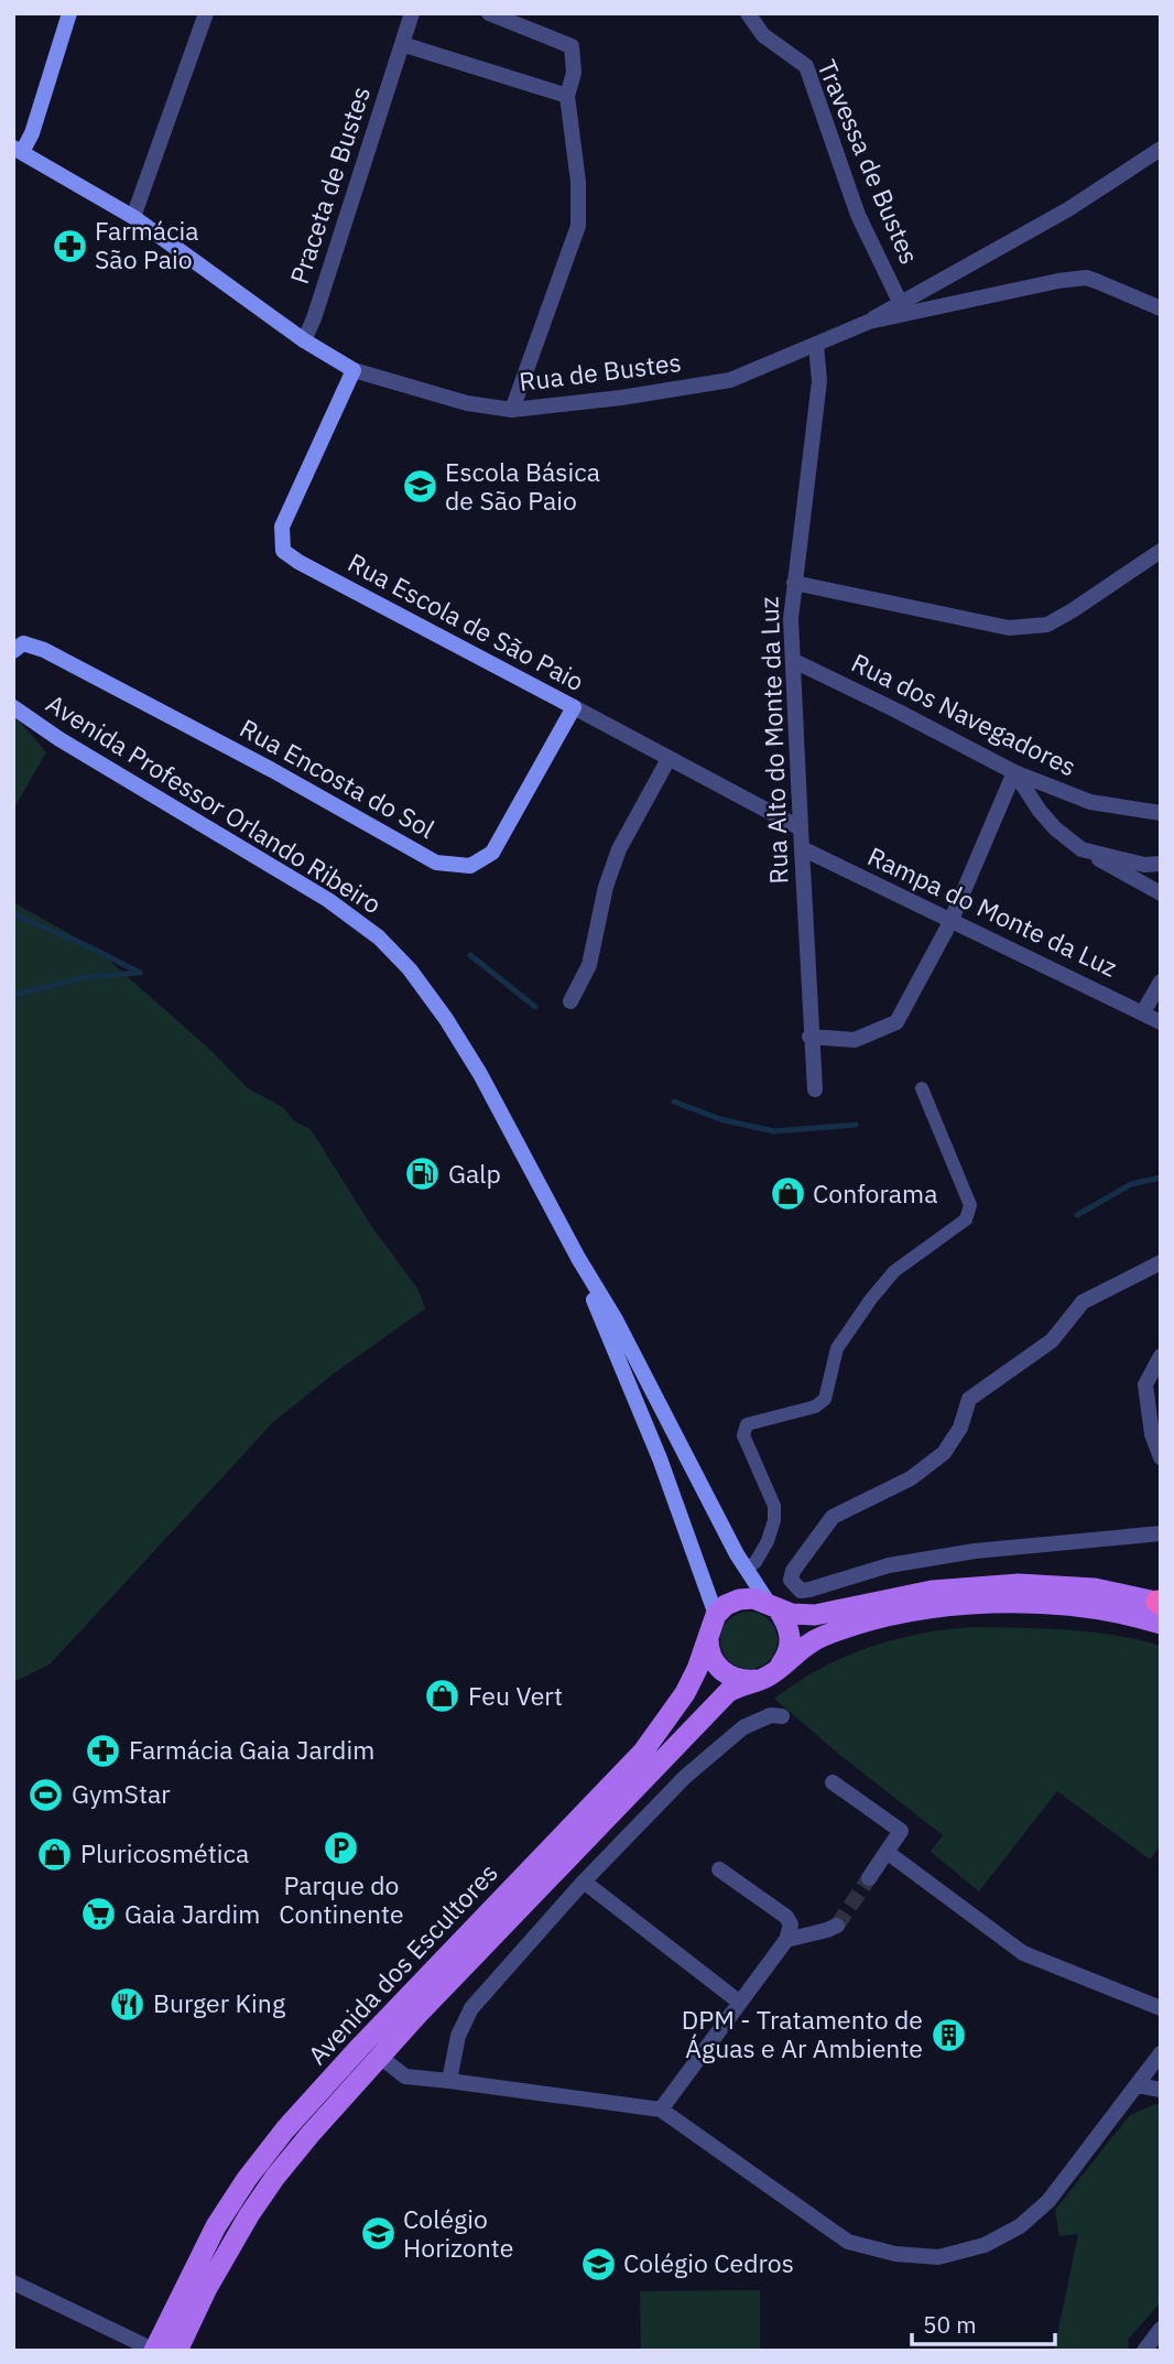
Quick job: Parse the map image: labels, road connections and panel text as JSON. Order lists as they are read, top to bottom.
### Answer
{
  "streets": {
    "main road": [
      "Rua de Bustes",
      "Rua Escola de São Paio",
      "Rua Encosta do Sol",
      "Avenida Professor Orlando Ribeiro",
      "Avenida dos Escultores"
    ],
    "street": [
      "Travessa de Bustes",
      "Praceta de Bustes",
      "Rua dos Navegadores",
      "Rua Alto do Monte da Luz",
      "Rampa do Monte da Luz"
    ]
  },
  "crossings": [
    ["Travessa de Bustes", "Rua de Bustes"],
    ["Praceta de Bustes", "Rua de Bustes"],
    ["Rua de Bustes", "Rua Escola de São Paio"],
    ["Rua de Bustes", "Rua Alto do Monte da Luz"],
    ["Rua Escola de São Paio", "Rua Alto do Monte da Luz"],
    ["Rua Escola de São Paio", "Rua Encosta do Sol"],
    ["Rua dos Navegadores", "Rua Alto do Monte da Luz"],
    ["Rua Alto do Monte da Luz", "Rampa do Monte da Luz"],
    ["Avenida Professor Orlando Ribeiro", "Avenida dos Escultores"]
  ],
  "places": {
    "pharmacy": ["Farmácia São Paio", "Farmácia Gaia Jardim"],
    "school or university": ["Escola Básica de São Paio", "Colégio Horizonte", "Colégio Cedros"],
    "fuel station": ["Galp"],
    "shop": ["Conforama", "Feu Vert", "Pluricosmética"],
    "sports": ["GymStar"],
    "parking": ["Parque do Continente"],
    "supermarket": ["Gaia Jardim"],
    "restaurant": ["Burger King"],
    "building": ["DPM - Tratamento de Águas e Ar Ambiente"]
  },
  "scale_bar": "50 m"
}
